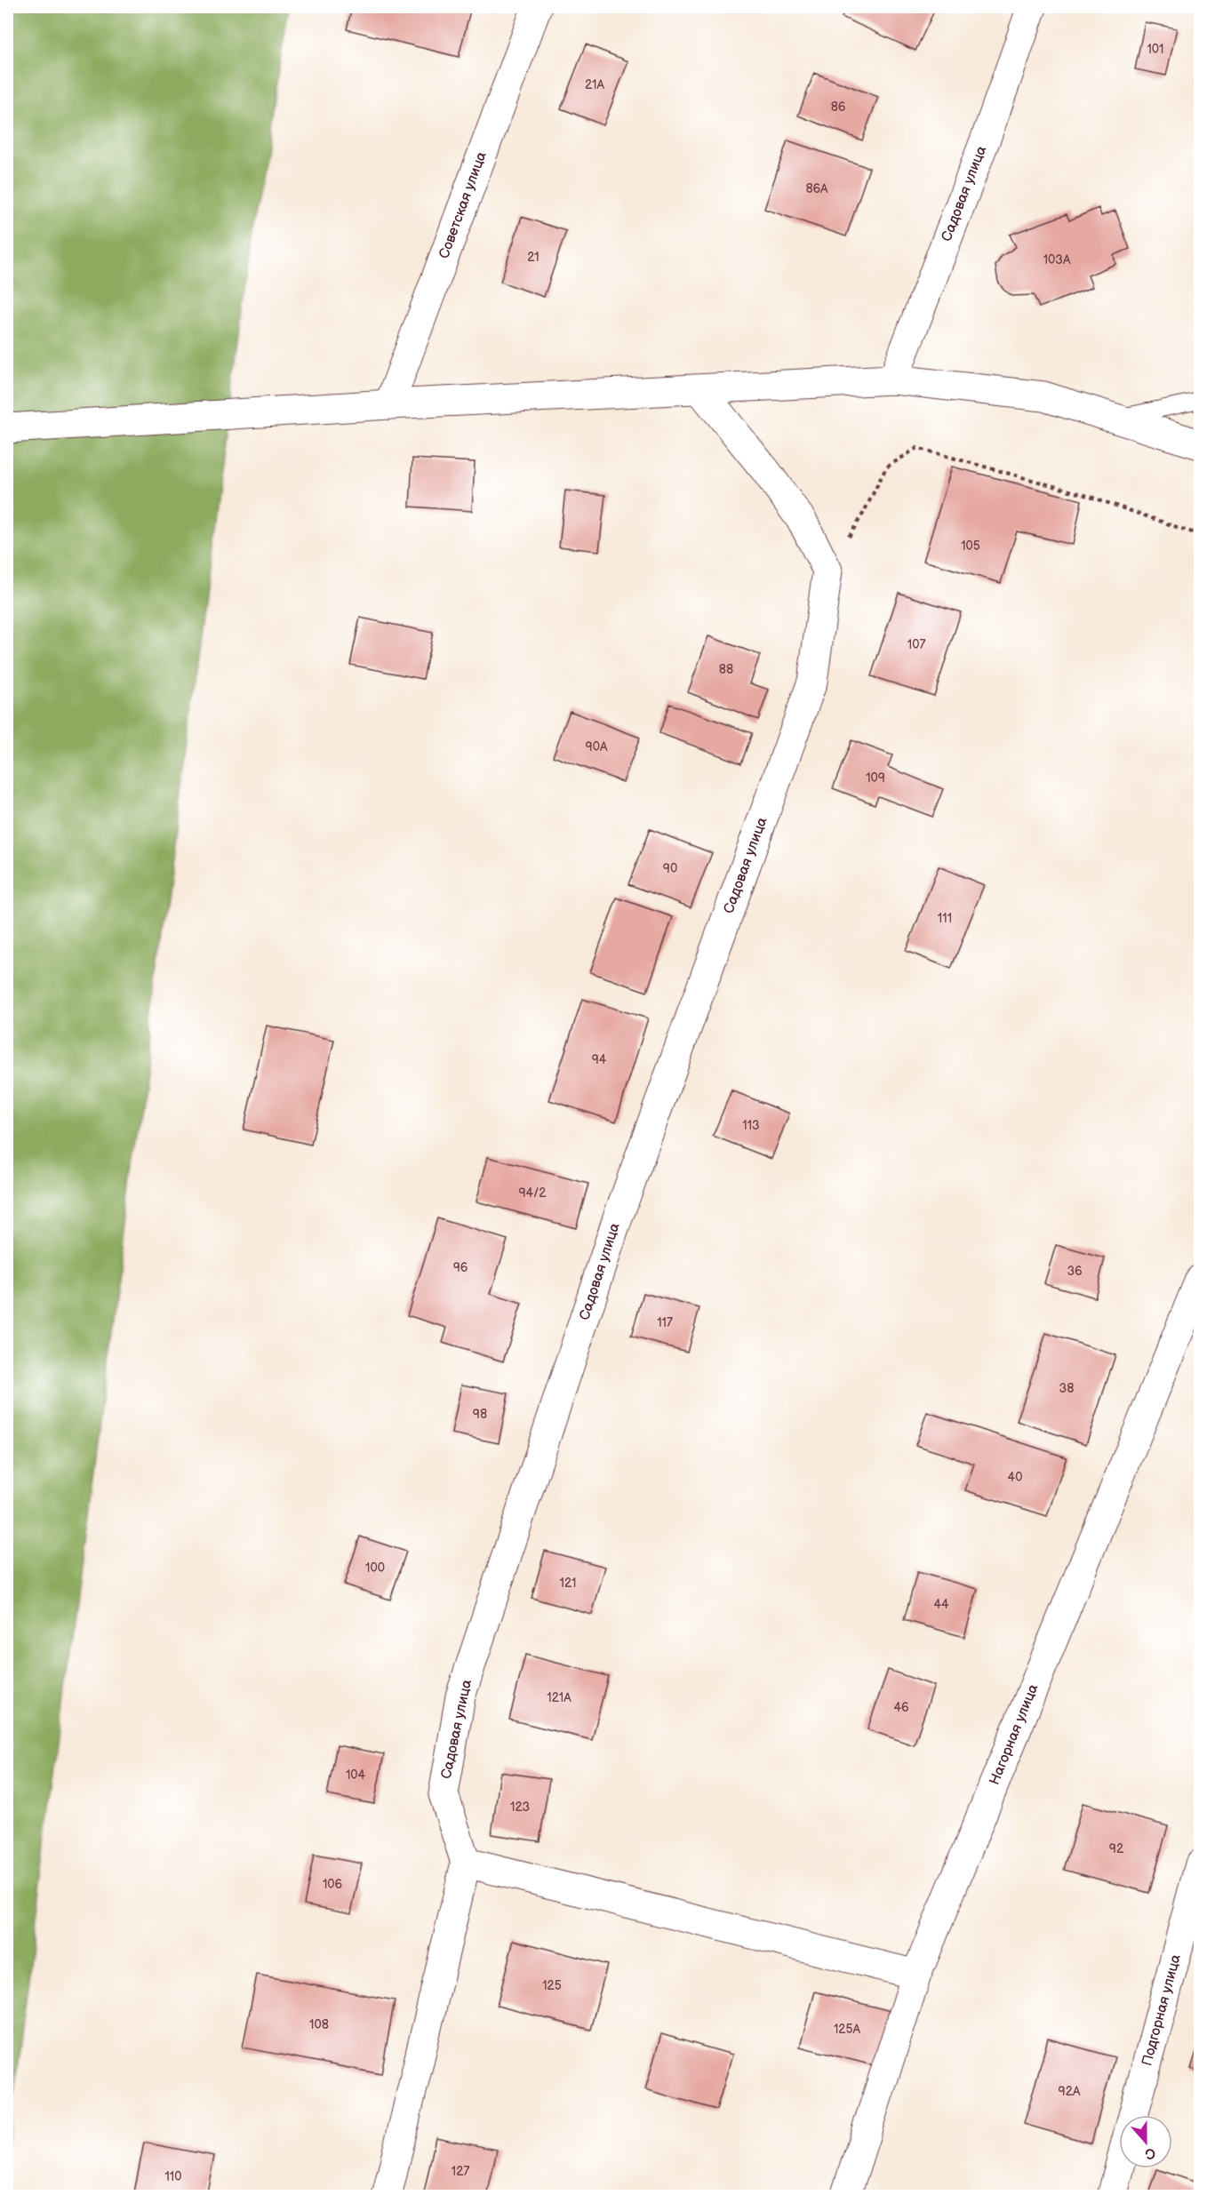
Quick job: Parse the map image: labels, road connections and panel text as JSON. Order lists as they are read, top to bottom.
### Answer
{
  "streets": {
    "street": [
      "Садовая улица",
      "Советская улица",
      "Нагорная улица",
      "Подгорная улица"
    ]
  },
  "house_numbers": [
    "101",
    "21А",
    "86",
    "86А",
    "21",
    "103А",
    "105",
    "107",
    "88",
    "90А",
    "109",
    "90",
    "111",
    "94",
    "113",
    "94/2",
    "96",
    "36",
    "117",
    "38",
    "98",
    "40",
    "100",
    "121",
    "44",
    "121А",
    "46",
    "104",
    "123",
    "92",
    "106",
    "125",
    "108",
    "125А",
    "92А",
    "127",
    "110"
  ],
  "north": "bottom"
}
